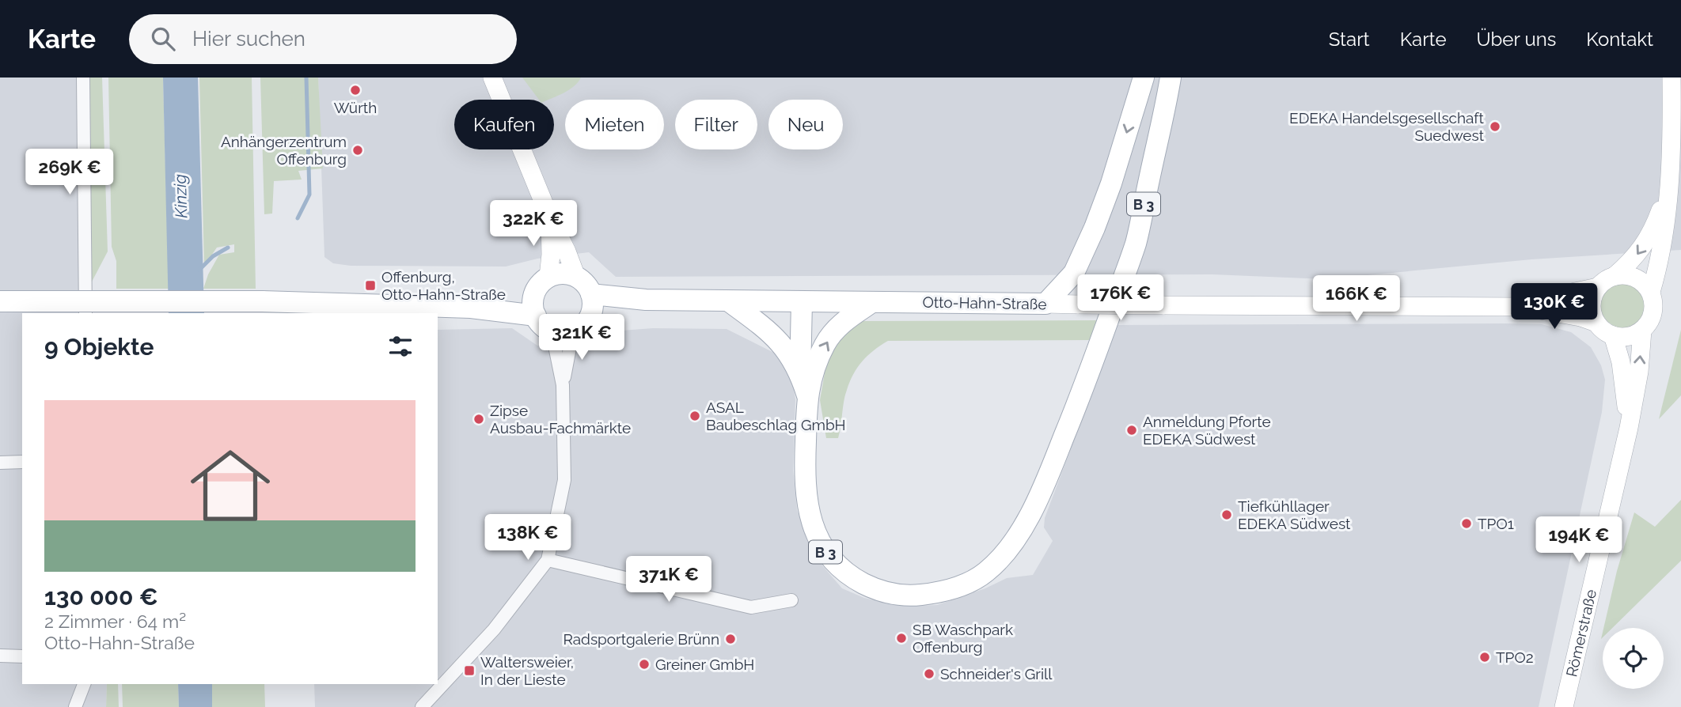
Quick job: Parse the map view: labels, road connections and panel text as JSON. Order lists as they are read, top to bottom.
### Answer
{
  "streets": {
    "main road": ["B 3", "Otto-Hahn-Straße"],
    "street": ["Römerstraße"]
  },
  "crossings": [
    ["B 3", "Otto-Hahn-Straße"],
    ["Otto-Hahn-Straße", "Römerstraße"]
  ],
  "water": ["Kinzig"],
  "places": {
    "other": [
      "Würth",
      "EDEKA Handelsgesellschaft Suedwest",
      "Anhängerzentrum Offenburg",
      "ASAL Baubeschlag GmbH",
      "Zipse Ausbau-Fachmärkte",
      "Anmeldung Pforte EDEKA Südwest",
      "Tiefkühllager EDEKA Südwest",
      "TPO1",
      "SB Waschpark Offenburg",
      "Radsportgalerie Brünn",
      "TPO2",
      "Greiner GmbH",
      "Schneider's Grill"
    ],
    "transit": ["Offenburg, Otto-Hahn-Straße", "Waltersweier, In der Lieste"]
  },
  "page": {
    "header": "Karte",
    "search": "Hier suchen",
    "nav": [
      "Start",
      "Karte",
      "Über uns",
      "Kontakt"
    ],
    "chip": [
      "Kaufen",
      "Mieten",
      "Filter",
      "Neu"
    ],
    "price": [
      "269K €",
      "322K €",
      "176K €",
      "166K €",
      "130K €",
      "321K €",
      "138K €",
      "194K €",
      "371K €"
    ],
    "heading": "9 Objekte",
    "list": [
      {
        "name": "130 000 €",
        "note": "2 Zimmer · 64 m² · Otto-Hahn-Straße"
      }
    ]
  }
}
